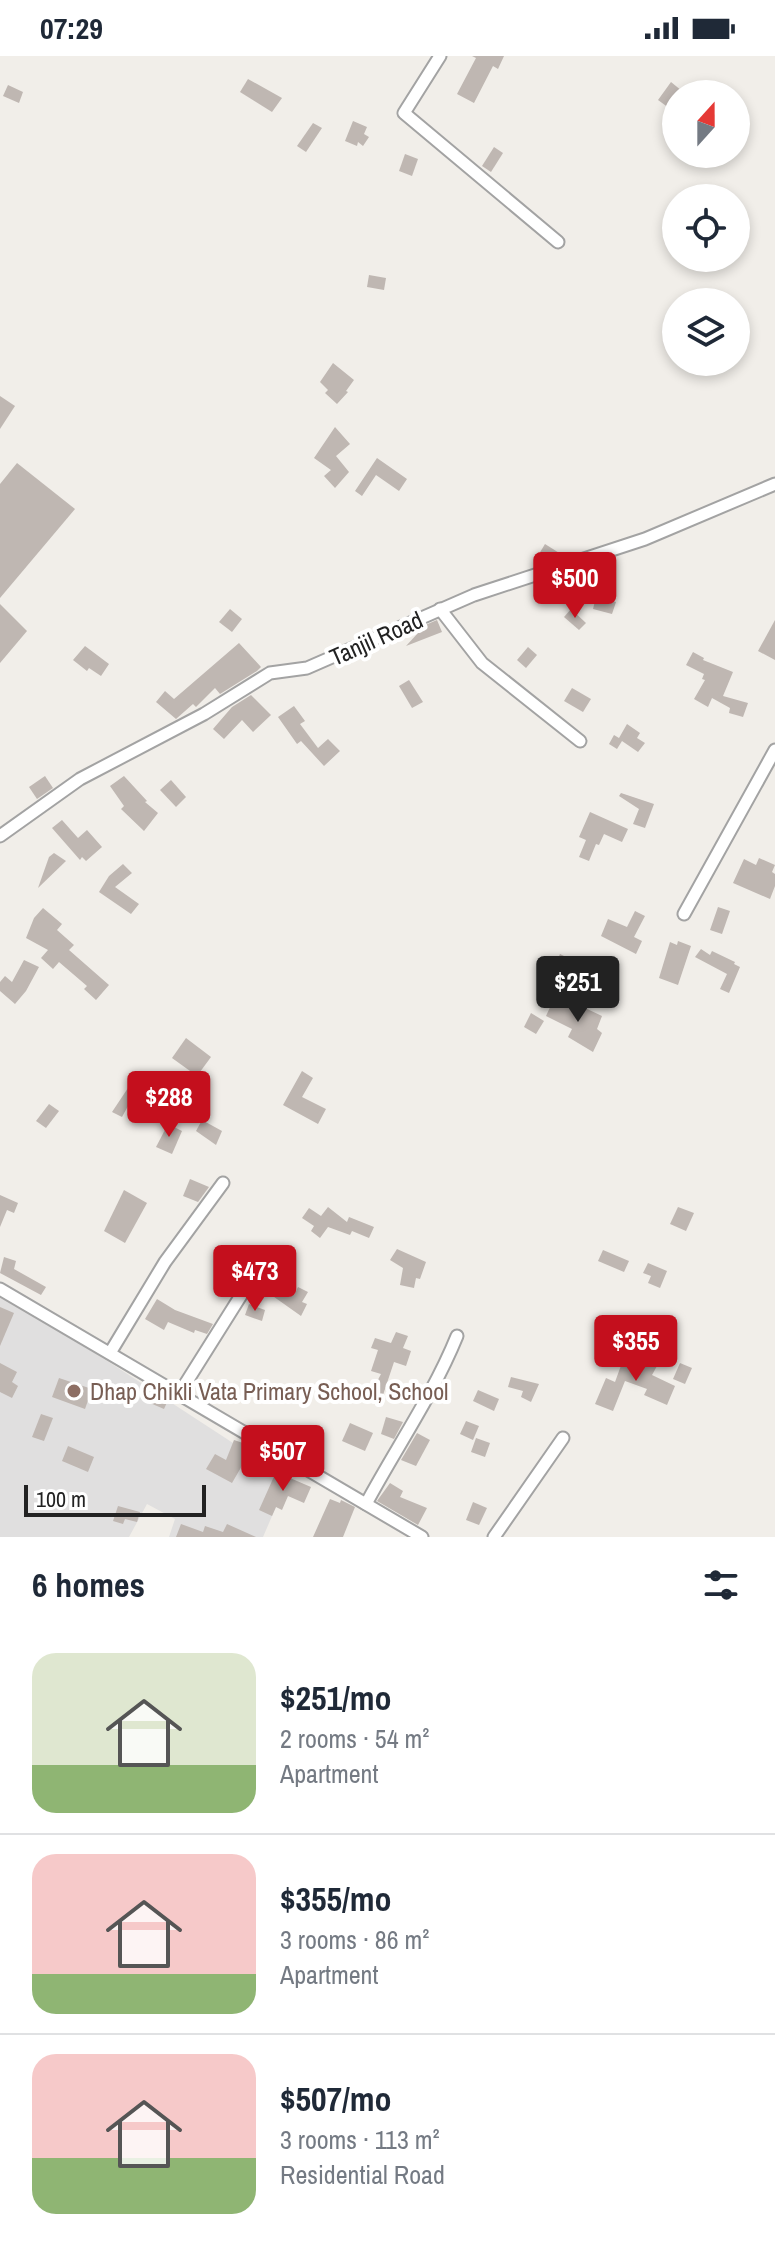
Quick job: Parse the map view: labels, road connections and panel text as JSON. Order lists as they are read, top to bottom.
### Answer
{
  "streets": {
    "street": ["Tanjil Road"]
  },
  "places": ["Dhap Chikli Vata Primary School, School"],
  "scale_bar": "100 m",
  "north": "top",
  "page": {
    "status": "07:29",
    "price": [
      "$500",
      "$251",
      "$288",
      "$473",
      "$355",
      "$507"
    ],
    "scale": "100 m",
    "heading": "6 homes",
    "list": [
      {
        "name": "$251/mo",
        "note": "2 rooms · 54 m² · Apartment"
      },
      {
        "name": "$355/mo",
        "note": "3 rooms · 86 m² · Apartment"
      },
      {
        "name": "$507/mo",
        "note": "3 rooms · 113 m² · Residential Road"
      }
    ]
  }
}
